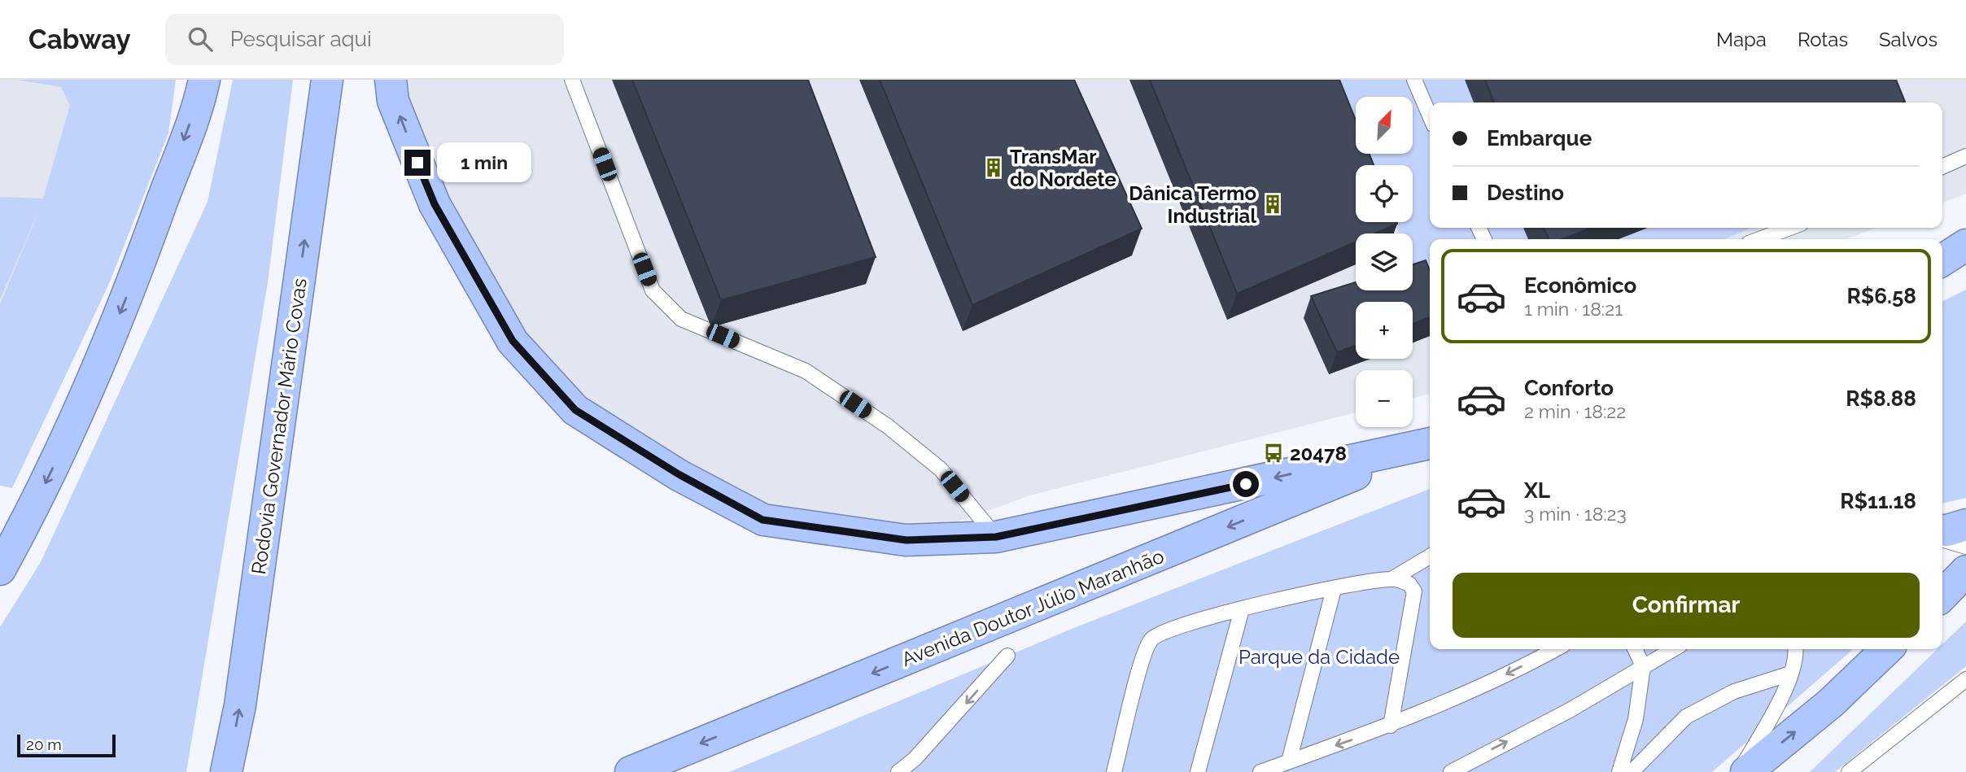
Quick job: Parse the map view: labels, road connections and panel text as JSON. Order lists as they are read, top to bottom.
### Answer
{
  "streets": {
    "highway": ["Rodovia Governador Mário Covas", "Avenida Doutor Júlio Maranhão"]
  },
  "parks": ["Parque da Cidade"],
  "places": {
    "building": ["TransMar do Nordete", "Dânica Termo Industrial"],
    "bus stop": ["20478"]
  },
  "scale_bar": "20 m",
  "north": "top right",
  "page": {
    "header": "Cabway",
    "search": "Pesquisar aqui",
    "nav": ["Mapa", "Rotas", "Salvos"],
    "map_buttons": ["+", "−"],
    "banner": ["Embarque", "Destino"],
    "bubble": "1 min",
    "list": [
      {
        "name": "Econômico",
        "note": "1 min · 18:21",
        "value": "R$6.58"
      },
      {
        "name": "Conforto",
        "note": "2 min · 18:22",
        "value": "R$8.88"
      },
      {
        "name": "XL",
        "note": "3 min · 18:23",
        "value": "R$11.18"
      }
    ],
    "buttons": "Confirmar",
    "scale": "20 m"
  }
}
